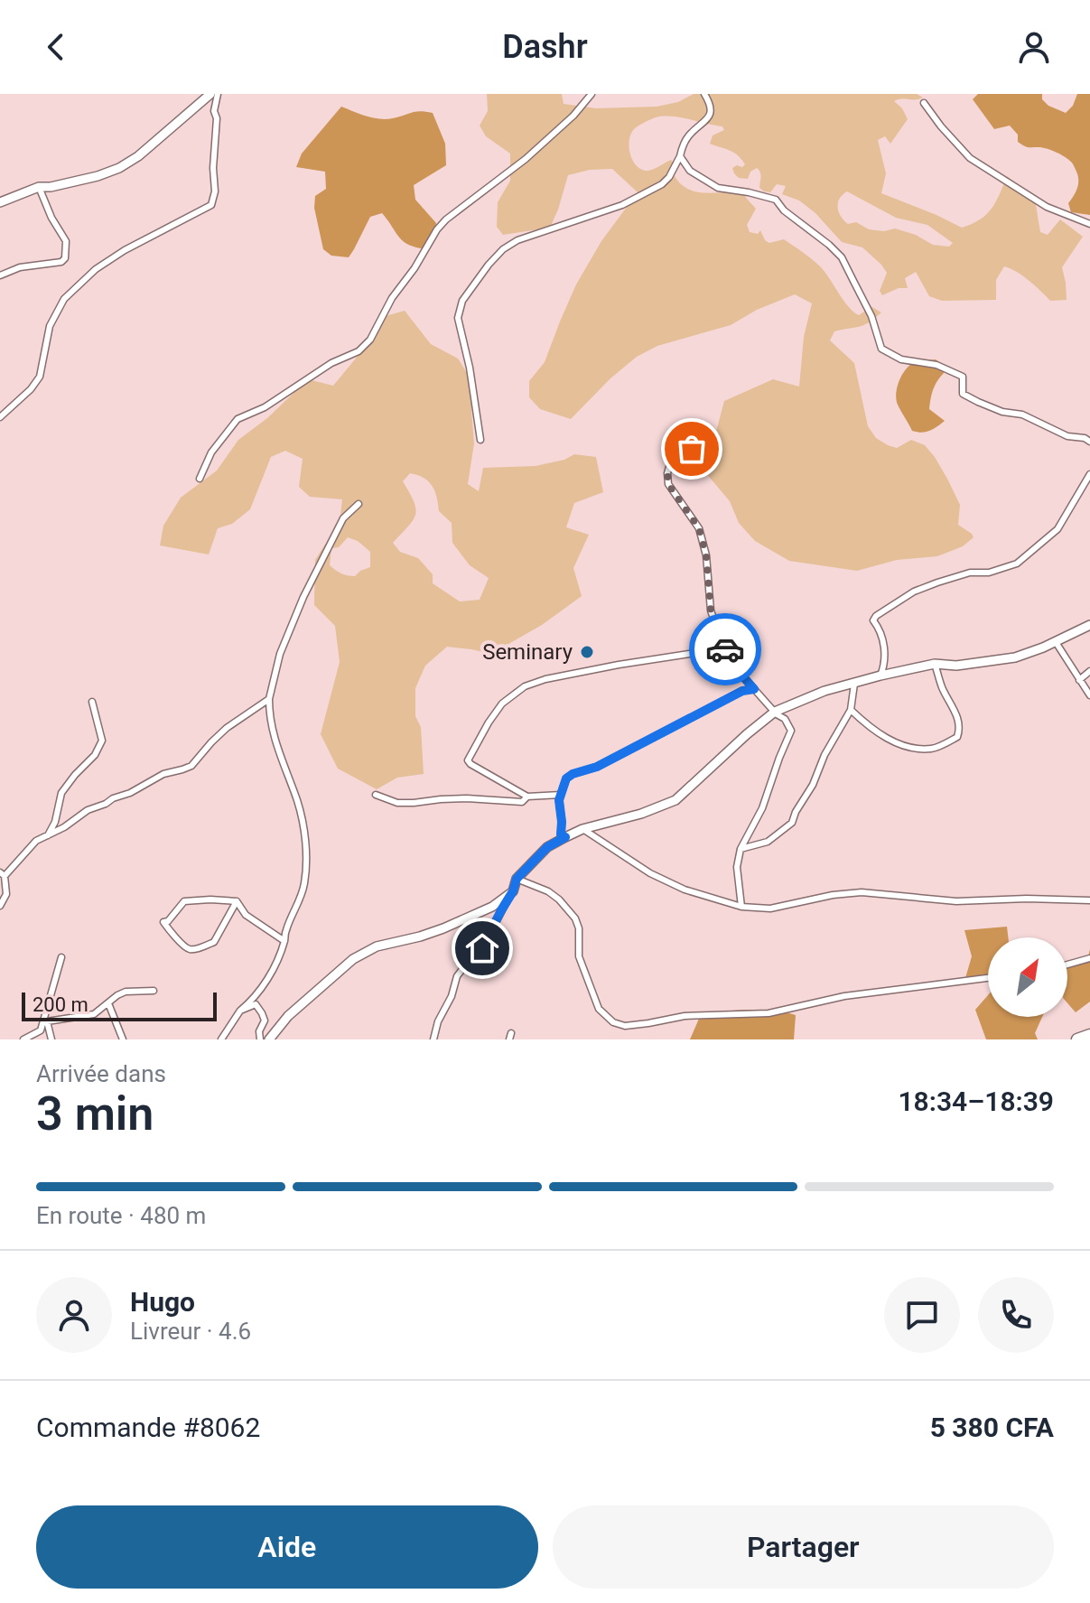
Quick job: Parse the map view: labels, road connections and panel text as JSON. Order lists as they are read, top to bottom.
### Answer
{
  "places": ["Seminary"],
  "scale_bar": "200 m",
  "north": "top right",
  "page": {
    "header": "Dashr",
    "scale": "200 m",
    "heading": ["3 min", "Arrivée dans", "18:34–18:39"],
    "panel": [
      "Hugo",
      "Livreur · 4.6",
      "Commande #8062",
      "5 380 CFA"
    ],
    "bar": "En route · 480 m",
    "buttons": ["Aide", "Partager"]
  }
}
